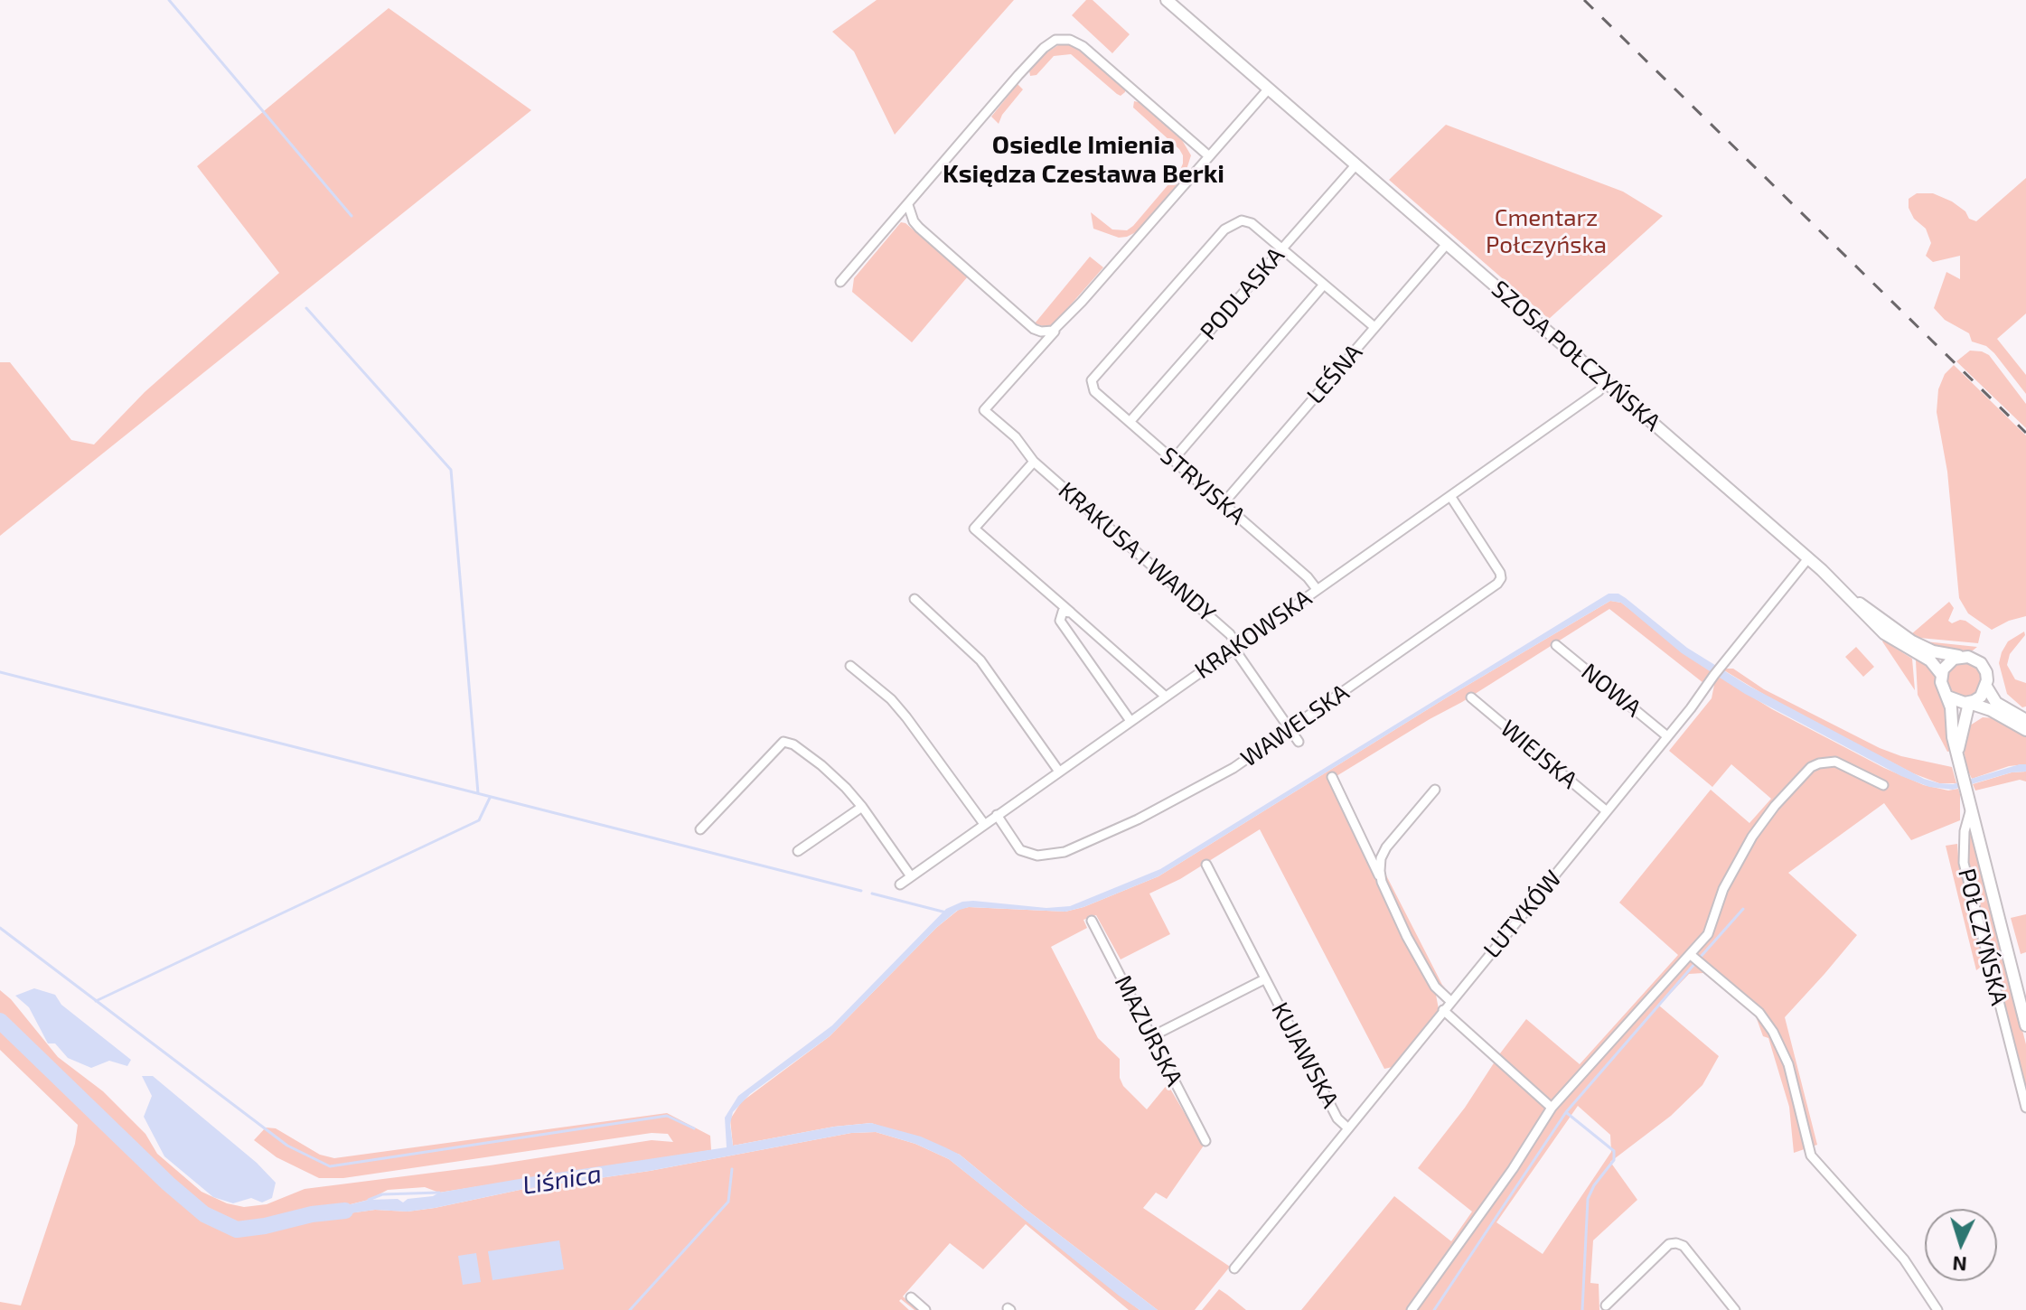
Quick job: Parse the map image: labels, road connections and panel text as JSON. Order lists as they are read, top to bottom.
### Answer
{
  "streets": {
    "main road": ["SZOSA POŁCZYŃSKA", "POŁCZYŃSKA"],
    "street": [
      "PODLASKA",
      "LEŚNA",
      "STRYJSKA",
      "KRAKUSA I WANDY",
      "KRAKOWSKA",
      "NOWA",
      "WAWELSKA",
      "WIEJSKA",
      "LUTYKÓW",
      "MAZURSKA",
      "KUJAWSKA"
    ]
  },
  "crossings": [
    ["PODLASKA", "SZOSA POŁCZYŃSKA"],
    ["PODLASKA", "STRYJSKA"],
    ["SZOSA POŁCZYŃSKA", "LEŚNA"],
    ["SZOSA POŁCZYŃSKA", "KRAKOWSKA"],
    ["SZOSA POŁCZYŃSKA", "LUTYKÓW"],
    ["SZOSA POŁCZYŃSKA", "POŁCZYŃSKA"],
    ["LEŚNA", "STRYJSKA"],
    ["STRYJSKA", "KRAKOWSKA"],
    ["KRAKUSA I WANDY", "KRAKOWSKA"],
    ["KRAKUSA I WANDY", "WAWELSKA"],
    ["KRAKOWSKA", "WAWELSKA"],
    ["NOWA", "LUTYKÓW"],
    ["WIEJSKA", "LUTYKÓW"],
    ["LUTYKÓW", "KUJAWSKA"],
    ["MAZURSKA", "KUJAWSKA"]
  ],
  "districts": ["Osiedle Imienia Księdza Czesława Berki"],
  "water": ["Liśnica"],
  "parks": ["Cmentarz Połczyńska"],
  "north": "bottom"
}
